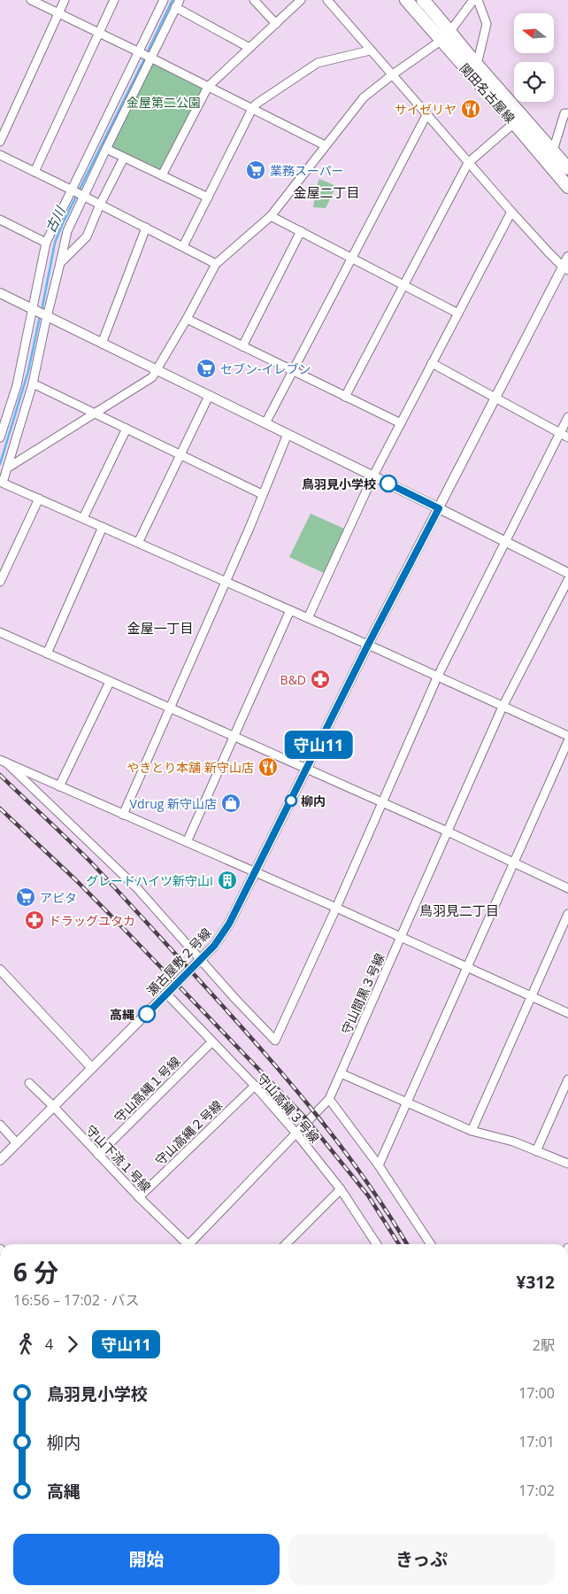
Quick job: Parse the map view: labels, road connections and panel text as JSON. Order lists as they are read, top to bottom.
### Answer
{
  "streets": {
    "main road": ["関田名古屋線"],
    "street": [
      "瀬古屋敷２号線",
      "守山間黒３号線",
      "守山高縄１号線",
      "守山高縄３号線",
      "守山高縄２号線",
      "守山下流１号線"
    ]
  },
  "crossings": [
    ["瀬古屋敷２号線", "守山高縄３号線"],
    ["瀬古屋敷２号線", "守山下流１号線"],
    ["守山間黒３号線", "守山高縄３号線"],
    ["守山高縄１号線", "守山高縄３号線"],
    ["守山高縄１号線", "守山下流１号線"],
    ["守山高縄３号線", "守山高縄２号線"],
    ["守山高縄２号線", "守山下流１号線"]
  ],
  "districts": ["金屋二丁目", "金屋一丁目", "鳥羽見二丁目"],
  "water": ["古川"],
  "parks": ["金屋第二公園"],
  "places": {
    "restaurant": ["サイゼリヤ", "やきとり本舗 新守山店"],
    "supermarket": ["業務スーパー", "セブン-イレブン", "アピタ"],
    "other": ["鳥羽見小学校", "柳内", "高縄"],
    "pharmacy": ["B&D", "ドラッグユタカ"],
    "shop": ["Vdrug 新守山店"],
    "building": ["グレードハイツ新守山I"]
  },
  "lines": ["bus line 守山11"],
  "north": "left",
  "page": {
    "on_map": "守山11",
    "heading": ["6 分", "16:56 – 17:02 · バス", "¥312"],
    "legs": ["4", "守山11", "2駅"],
    "list": [
      {
        "name": "鳥羽見小学校",
        "value": "17:00"
      },
      {
        "name": "柳内",
        "value": "17:01"
      },
      {
        "name": "高縄",
        "value": "17:02"
      }
    ],
    "buttons": ["開始", "きっぷ"]
  }
}
